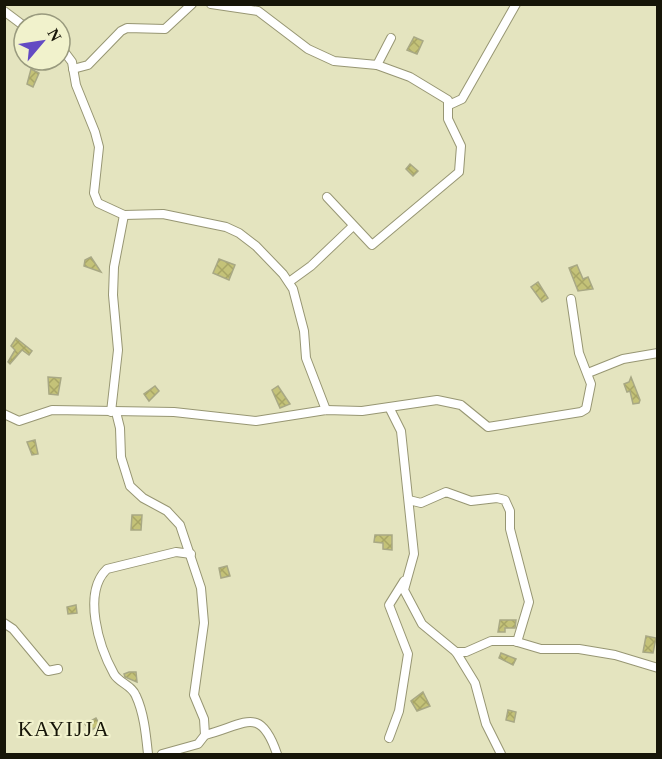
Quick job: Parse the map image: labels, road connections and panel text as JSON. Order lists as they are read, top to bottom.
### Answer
{
  "districts": ["KAYIJJA"],
  "north": "top right"
}
